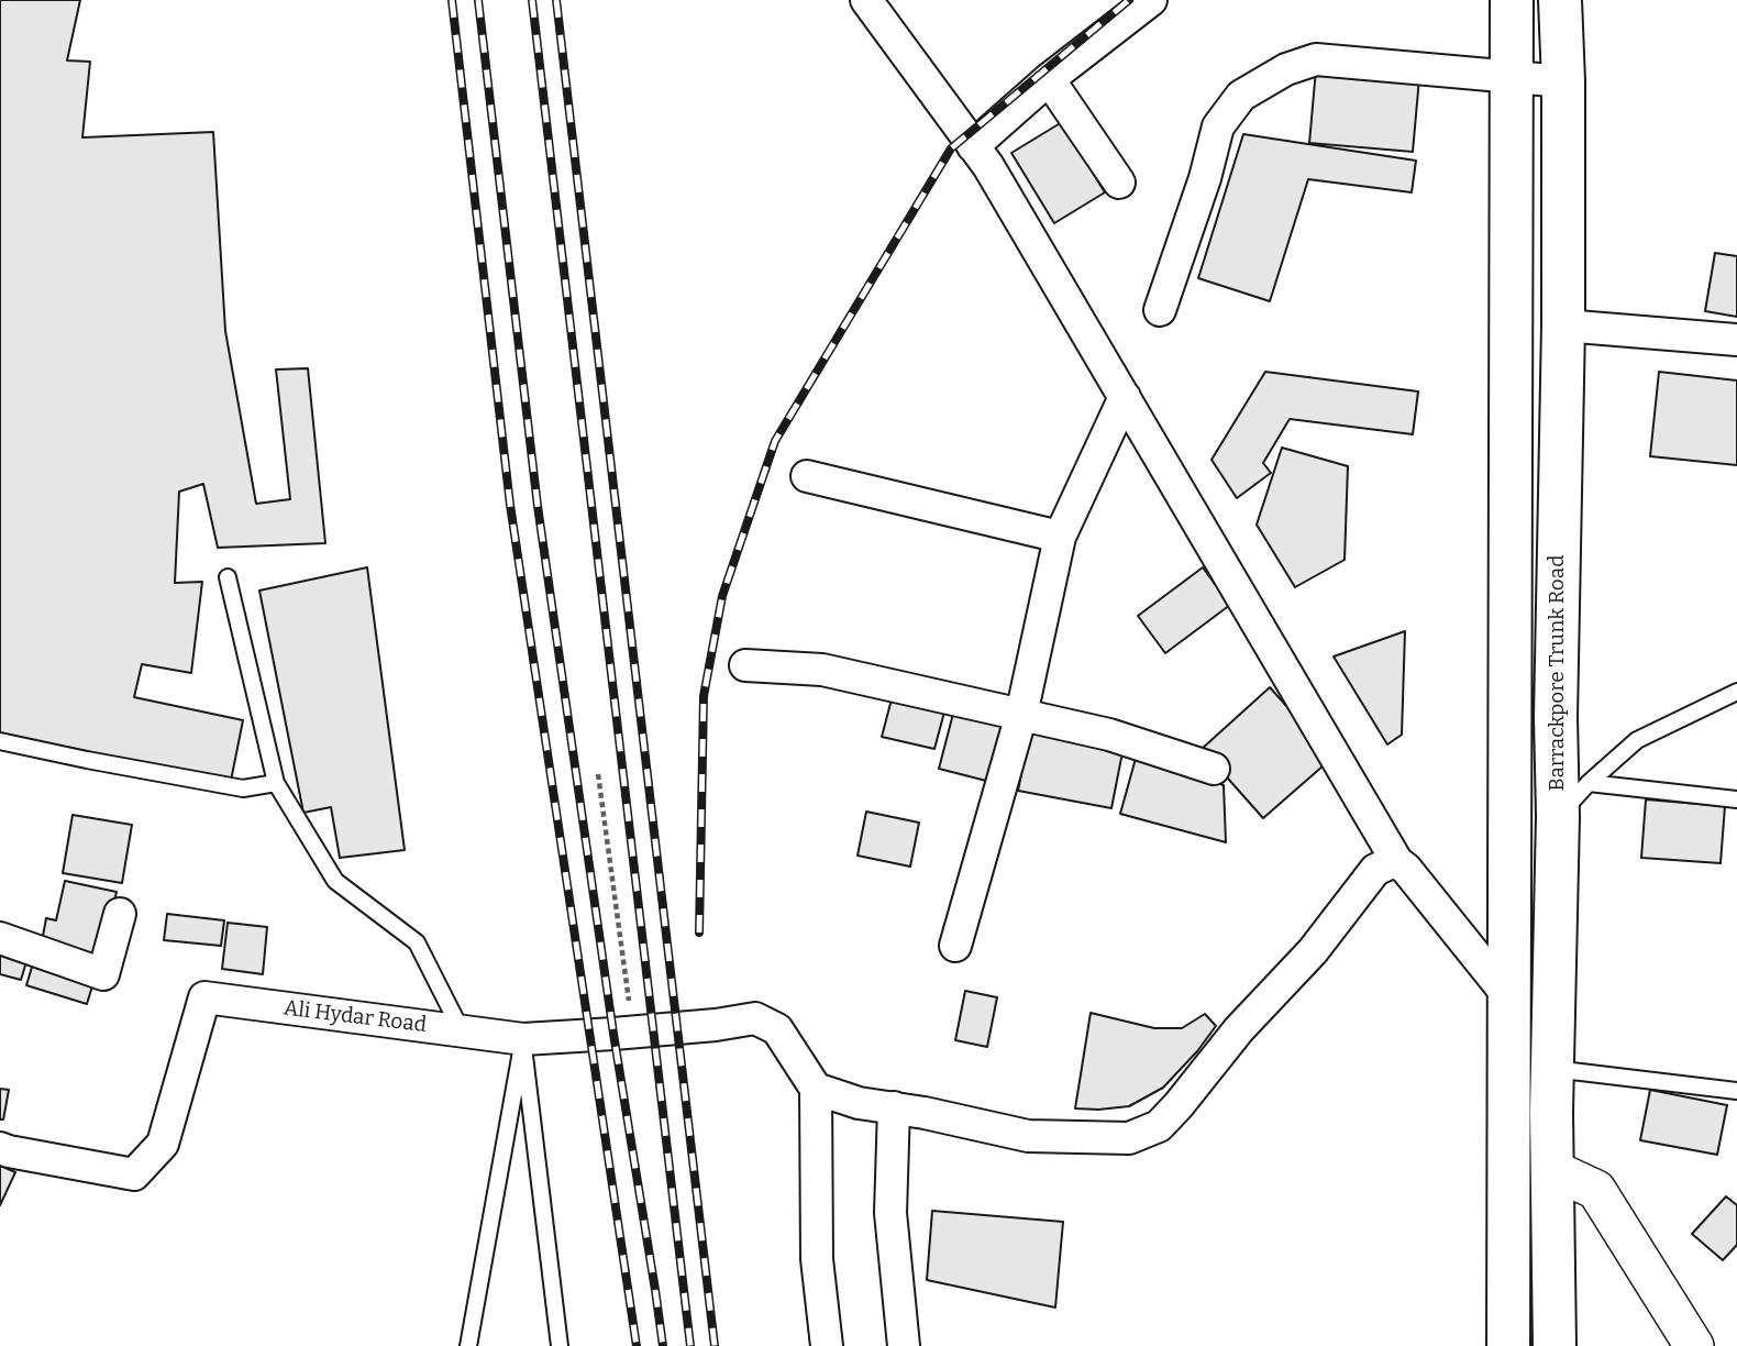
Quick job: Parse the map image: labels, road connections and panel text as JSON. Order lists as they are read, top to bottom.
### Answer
{
  "streets": {
    "main road": ["Barrackpore Trunk Road"],
    "street": ["Ali Hydar Road"]
  }
}
